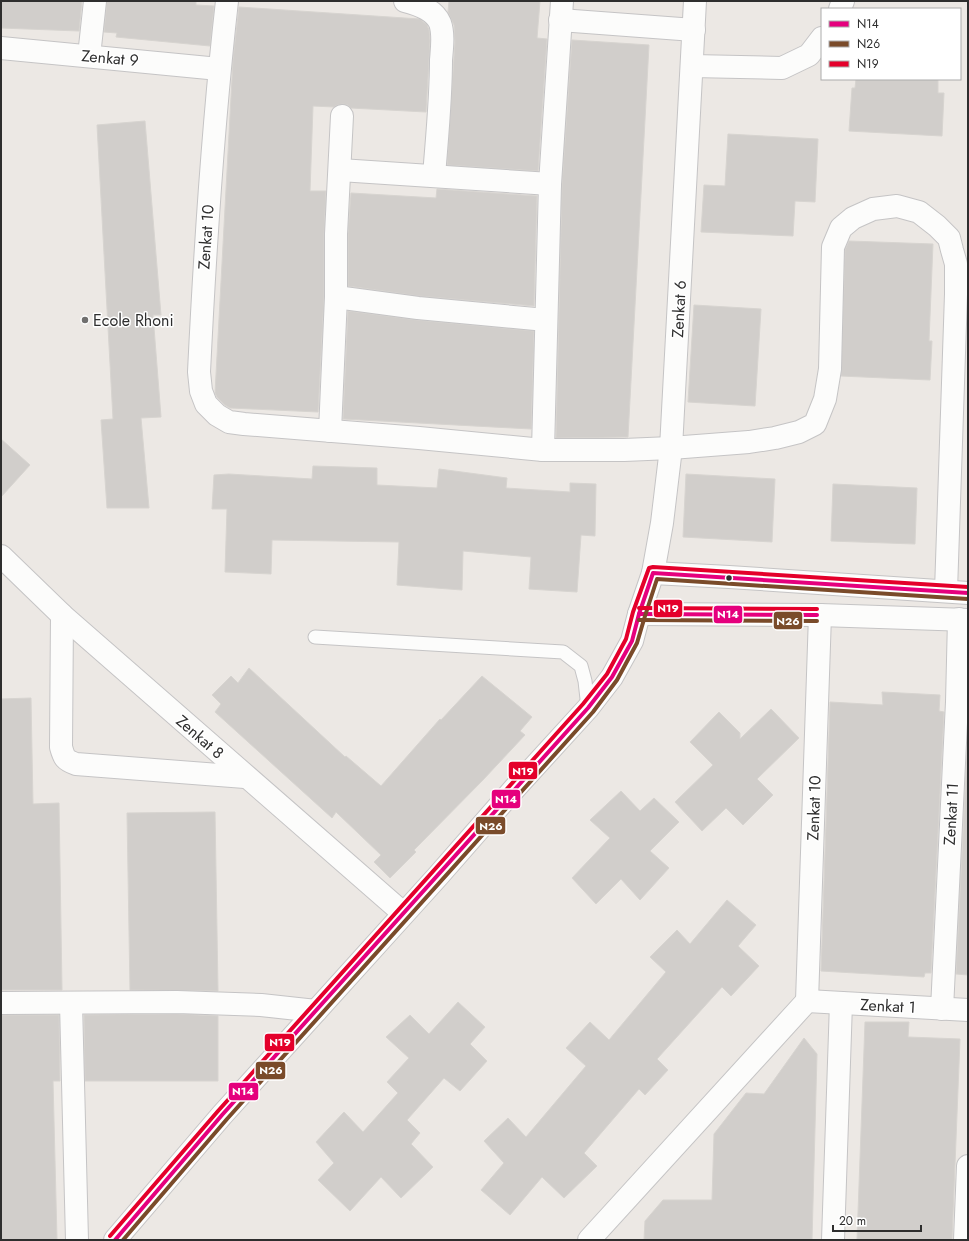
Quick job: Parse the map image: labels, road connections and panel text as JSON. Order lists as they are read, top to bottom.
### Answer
{
  "streets": {
    "street": [
      "Zenkat 9",
      "Zenkat 10",
      "Zenkat 6",
      "Zenkat 8",
      "Zenkat 11",
      "Zenkat 1"
    ]
  },
  "crossings": [
    ["Zenkat 9", "Zenkat 10"],
    ["Zenkat 10", "Zenkat 6"],
    ["Zenkat 10", "Zenkat 1"],
    ["Zenkat 6", "Zenkat 8"],
    ["Zenkat 11", "Zenkat 1"]
  ],
  "places": ["Ecole Rhoni"],
  "lines": ["transit line N19", "transit line N14", "transit line N26"],
  "legend": ["N14", "N26", "N19"],
  "scale_bar": "20 m"
}
